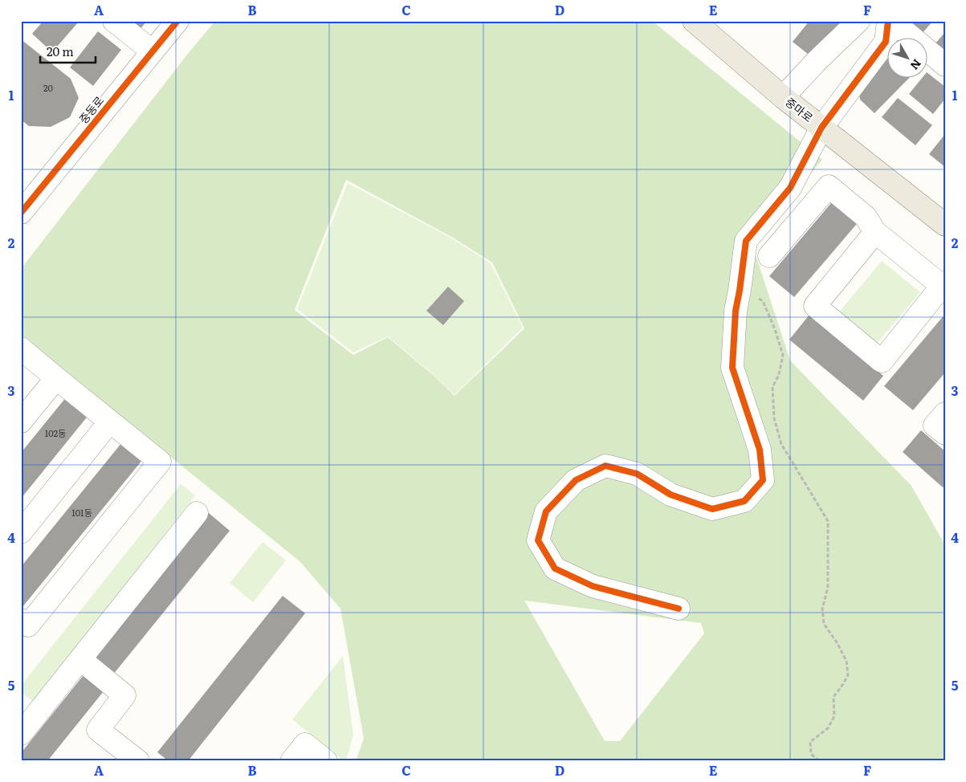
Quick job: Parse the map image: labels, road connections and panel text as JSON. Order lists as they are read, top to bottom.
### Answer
{
  "streets": {
    "main road": ["중마로"],
    "street": ["중동로"]
  },
  "house_numbers": ["20", "102동", "101동"],
  "scale_bar": "20 m",
  "north": "bottom right",
  "grid": {
    "columns": [
      "A",
      "B",
      "C",
      "D",
      "E",
      "F"
    ],
    "rows": [
      "1",
      "2",
      "3",
      "4",
      "5"
    ]
  }
}
